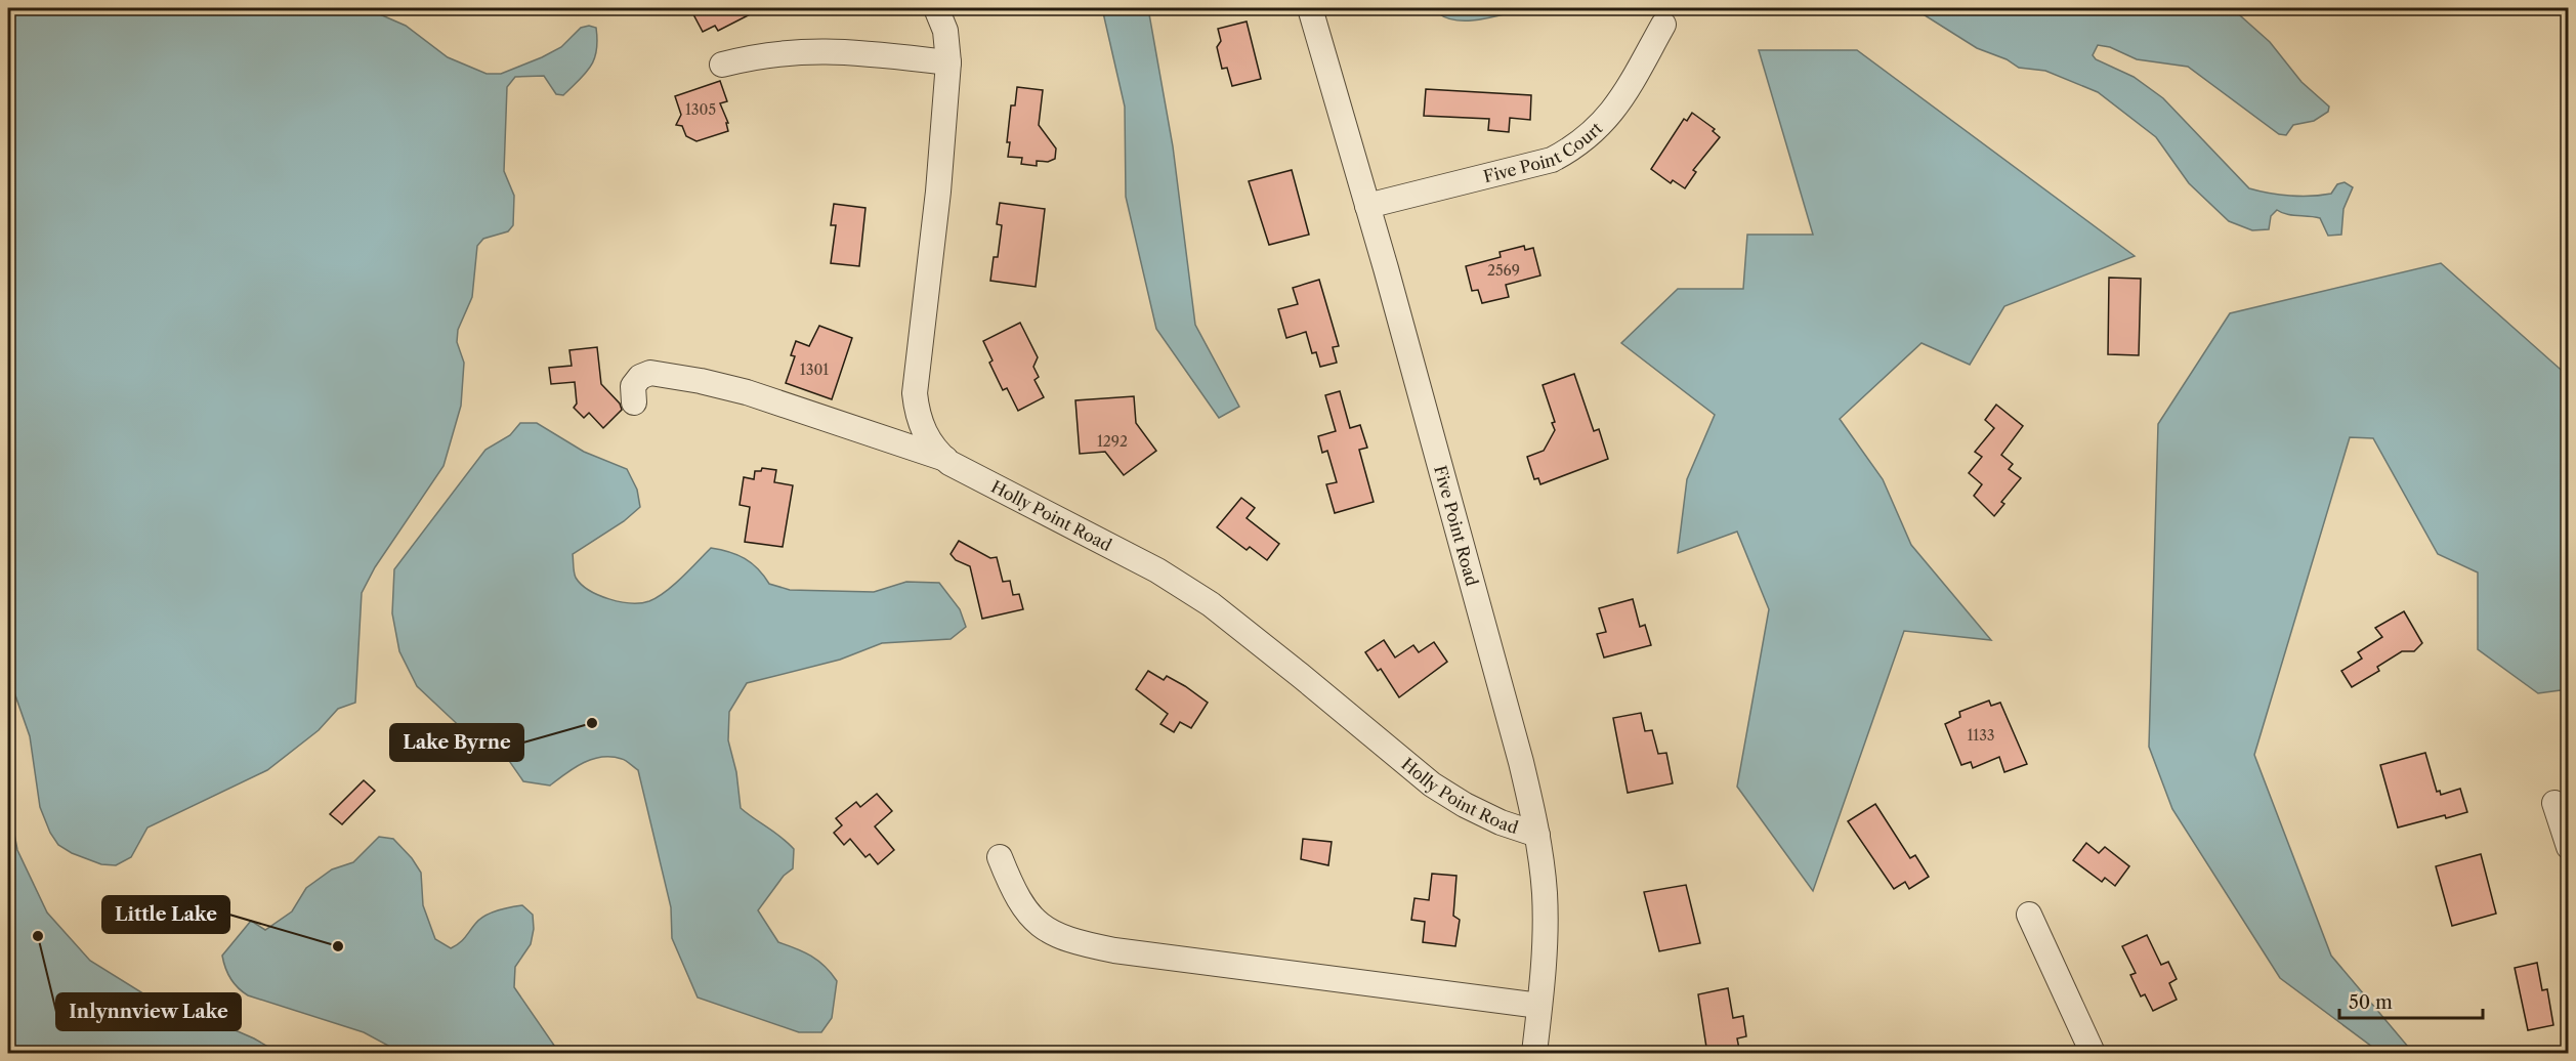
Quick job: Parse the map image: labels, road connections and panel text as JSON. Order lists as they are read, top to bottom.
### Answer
{
  "streets": {
    "street": ["Five Point Court", "Holly Point Road", "Five Point Road"]
  },
  "crossings": [
    ["Five Point Court", "Five Point Road"],
    ["Holly Point Road", "Five Point Road"]
  ],
  "places": ["Lake Byrne", "Inlynnview Lake", "Little Lake"],
  "house_numbers": [
    "1305",
    "2569",
    "1301",
    "1292",
    "1133"
  ],
  "scale_bar": "50 m"
}
